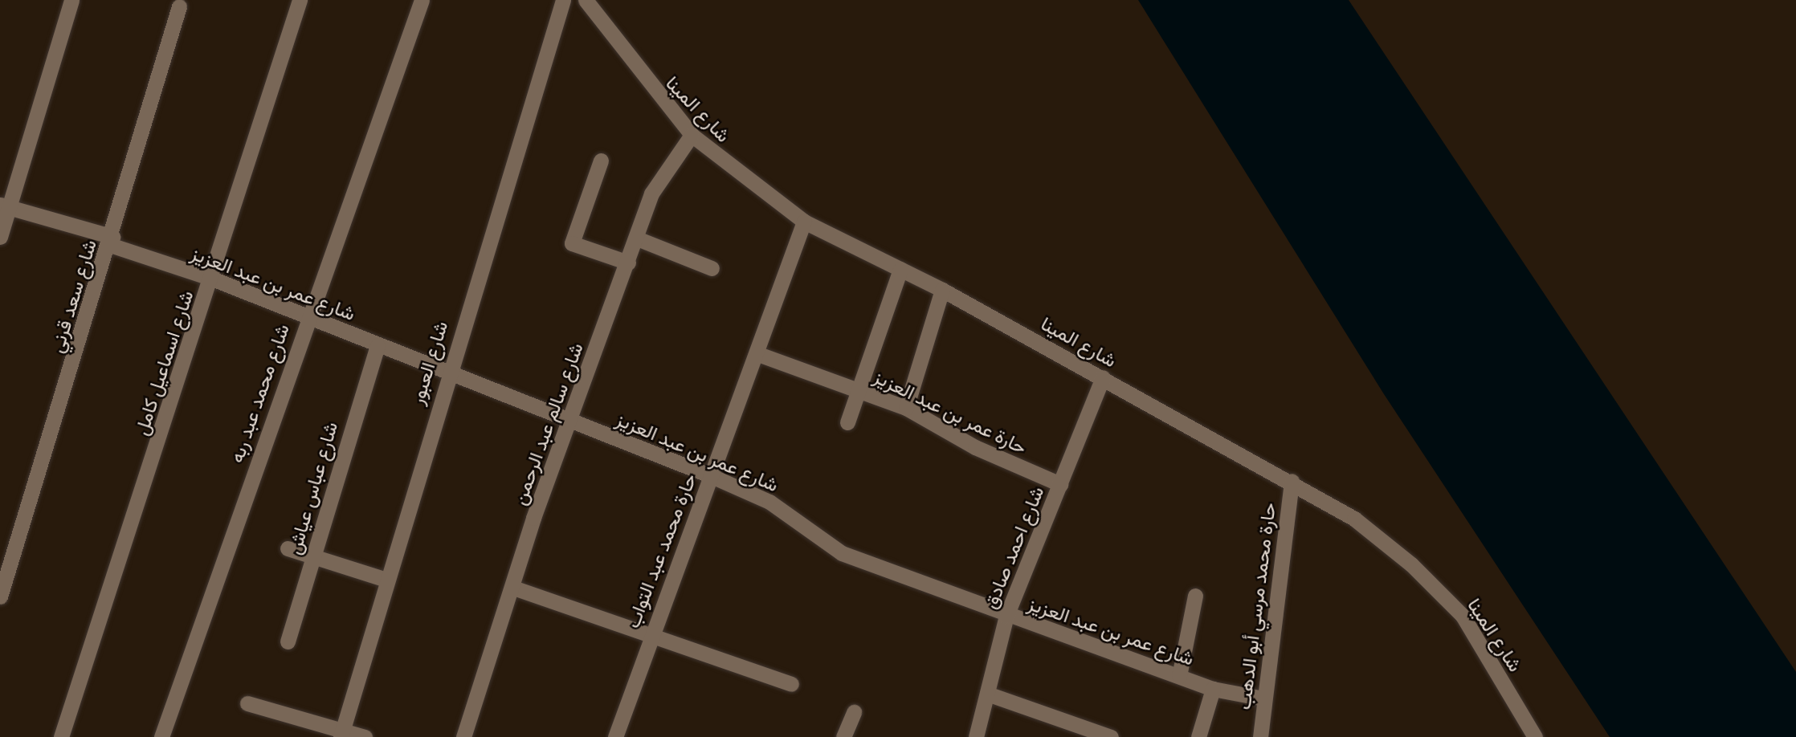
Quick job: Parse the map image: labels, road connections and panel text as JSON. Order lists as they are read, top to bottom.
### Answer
{
  "streets": {
    "street": [
      "شارع المينا",
      "شارع عمر بن عبد العزيز",
      "شارع سعد قرني",
      "شارع اسماعيل كامل",
      "شارع العبور",
      "شارع محمد عبد ربه",
      "حارة عمر بن عبد العزيز",
      "شارع سالم عبد الرحمن",
      "شارع عباس عياش",
      "شارع احمد صادق",
      "حارة محمد عبد التواب",
      "حارة محمد مرسي أبو الدهب"
    ]
  },
  "crossings": [
    ["شارع المينا", "شارع سالم عبد الرحمن"],
    ["شارع المينا", "شارع احمد صادق"],
    ["شارع المينا", "حارة محمد عبد التواب"],
    ["شارع المينا", "حارة محمد مرسي أبو الدهب"],
    ["شارع عمر بن عبد العزيز", "شارع سعد قرني"],
    ["شارع عمر بن عبد العزيز", "شارع اسماعيل كامل"],
    ["شارع عمر بن عبد العزيز", "شارع العبور"],
    ["شارع عمر بن عبد العزيز", "شارع محمد عبد ربه"],
    ["شارع عمر بن عبد العزيز", "شارع سالم عبد الرحمن"],
    ["شارع عمر بن عبد العزيز", "شارع عباس عياش"],
    ["شارع عمر بن عبد العزيز", "شارع احمد صادق"],
    ["شارع عمر بن عبد العزيز", "حارة محمد عبد التواب"],
    ["شارع عمر بن عبد العزيز", "حارة محمد مرسي أبو الدهب"],
    ["حارة عمر بن عبد العزيز", "شارع احمد صادق"],
    ["حارة عمر بن عبد العزيز", "حارة محمد عبد التواب"]
  ]
}
